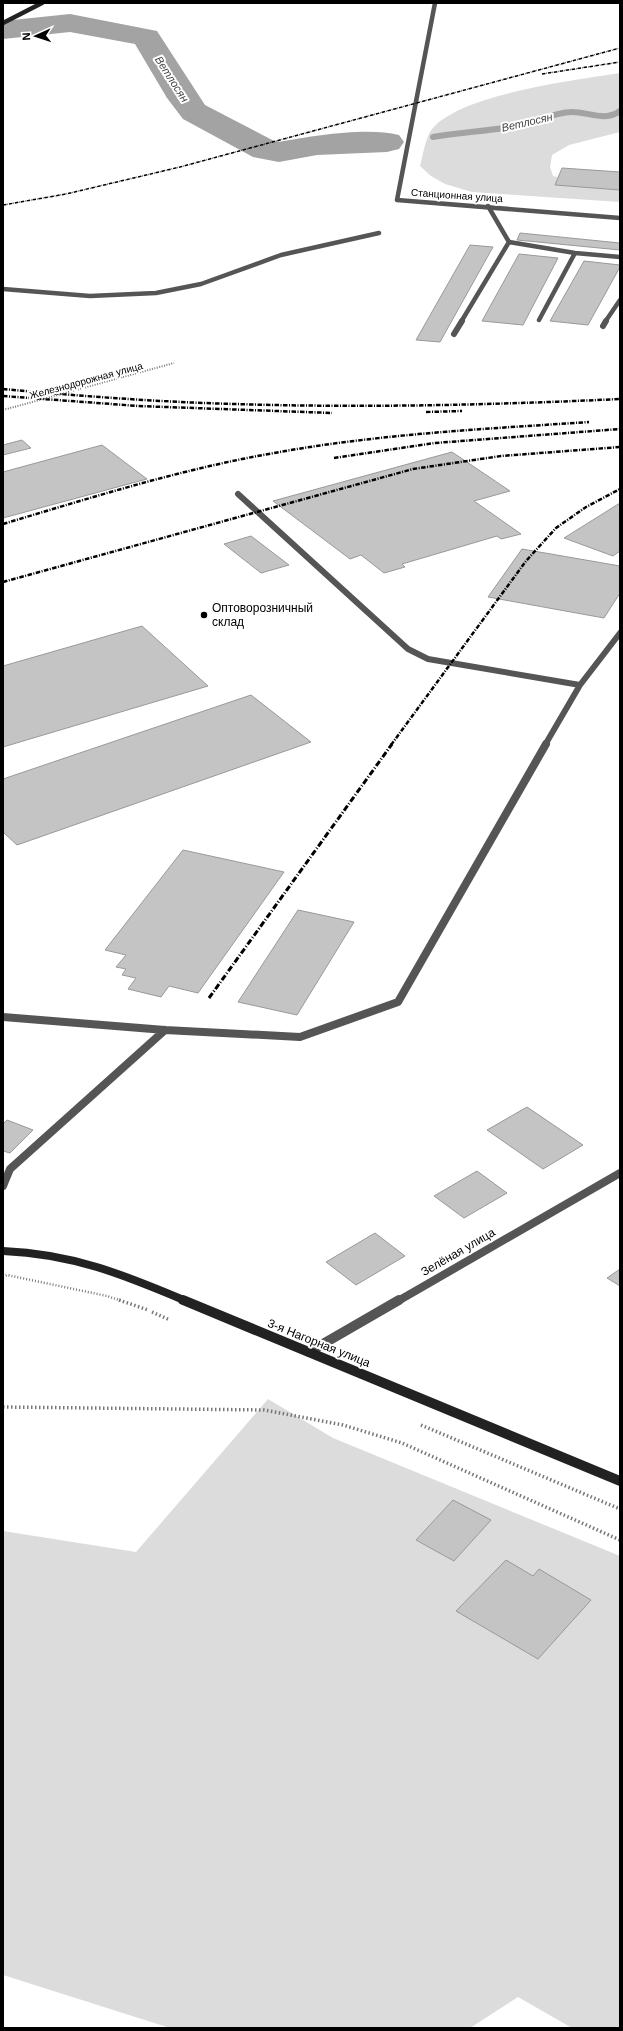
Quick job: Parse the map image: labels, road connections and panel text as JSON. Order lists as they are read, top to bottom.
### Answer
{
  "streets": {
    "street": ["Станционная улица", "Зелёная улица", "3-я Нагорная улица"],
    "path": ["Железнодорожная улица"]
  },
  "crossings": [
    ["Зелёная улица", "3-я Нагорная улица"]
  ],
  "water": ["Ветлосян"],
  "places": ["Оптоворозничный склад"],
  "north": "left"
}
